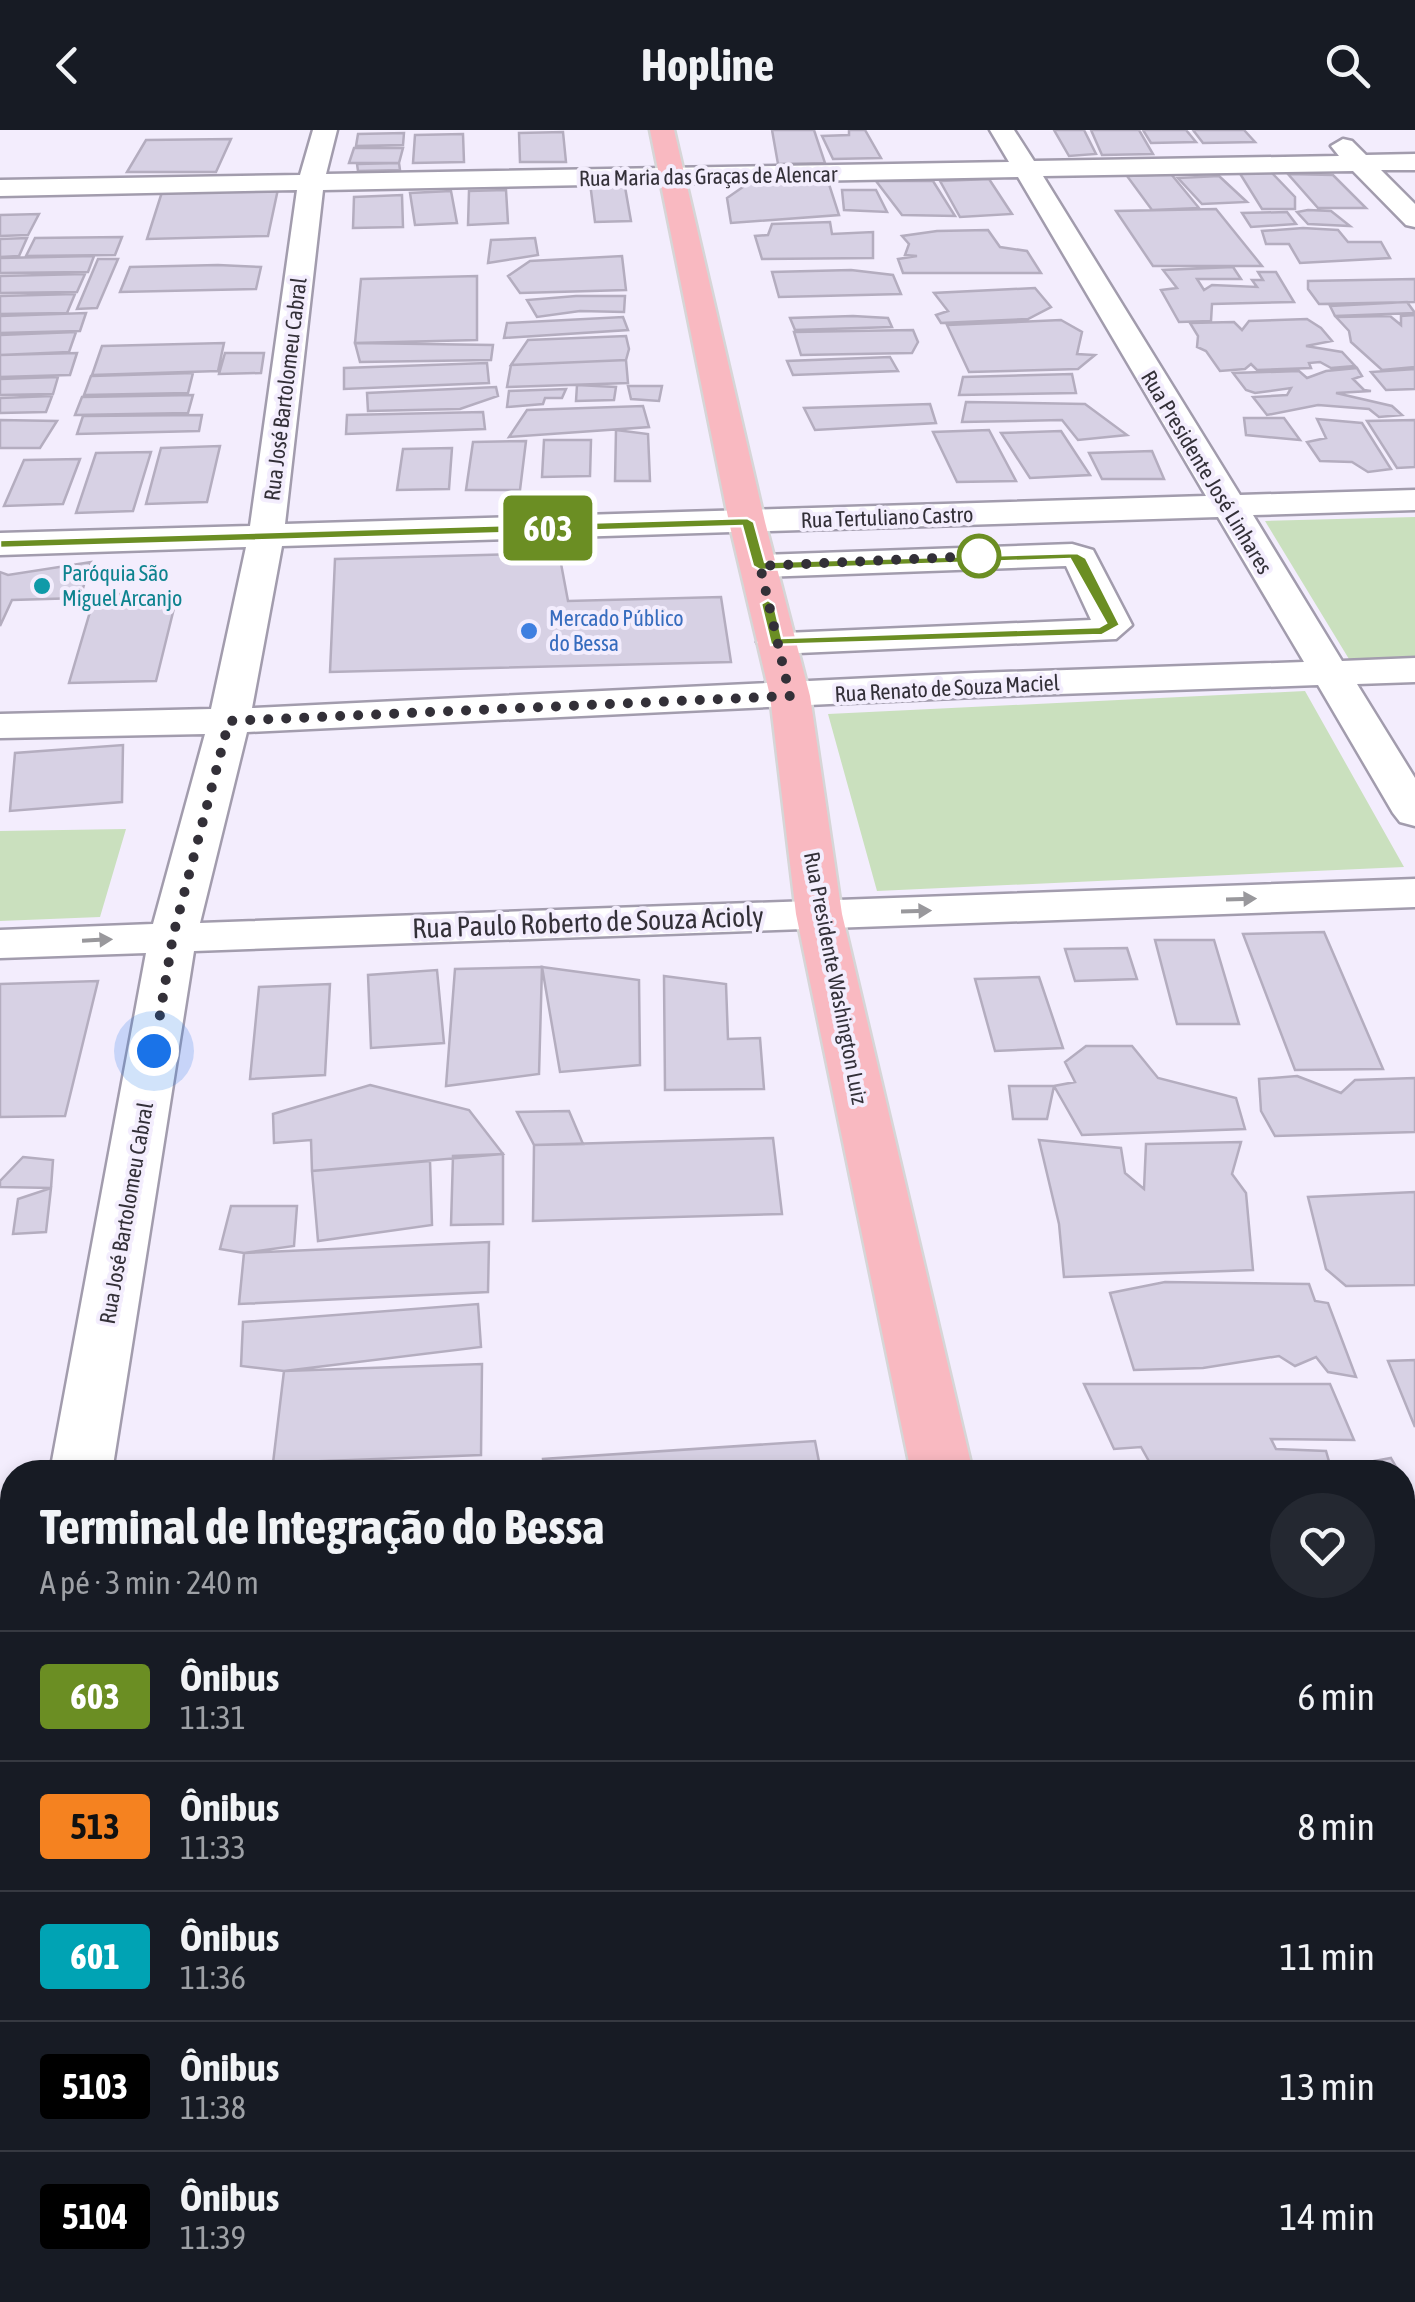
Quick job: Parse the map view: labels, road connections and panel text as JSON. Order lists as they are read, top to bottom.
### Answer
{
  "streets": {
    "main road": ["Rua Presidente Washington Luiz"],
    "street": [
      "Rua Maria das Graças de Alencar",
      "Rua José Bartolomeu Cabral",
      "Rua Presidente José Linhares",
      "Rua Tertuliano Castro",
      "Rua Renato de Souza Maciel",
      "Rua Paulo Roberto de Souza Acioly"
    ]
  },
  "crossings": [
    ["Rua Maria das Graças de Alencar", "Rua José Bartolomeu Cabral"],
    ["Rua Maria das Graças de Alencar", "Rua Presidente José Linhares"],
    ["Rua Maria das Graças de Alencar", "Rua Presidente Washington Luiz"],
    ["Rua José Bartolomeu Cabral", "Rua Tertuliano Castro"],
    ["Rua José Bartolomeu Cabral", "Rua Renato de Souza Maciel"],
    ["Rua José Bartolomeu Cabral", "Rua Paulo Roberto de Souza Acioly"],
    ["Rua Presidente José Linhares", "Rua Tertuliano Castro"],
    ["Rua Presidente José Linhares", "Rua Renato de Souza Maciel"],
    ["Rua Tertuliano Castro", "Rua Presidente Washington Luiz"],
    ["Rua Renato de Souza Maciel", "Rua Presidente Washington Luiz"],
    ["Rua Paulo Roberto de Souza Acioly", "Rua Presidente Washington Luiz"]
  ],
  "one_way": ["Rua Paulo Roberto de Souza Acioly"],
  "places": ["Paróquia São Miguel Arcanjo", "Mercado Público do Bessa"],
  "lines": ["bus line 603"],
  "page": {
    "header": "Hopline",
    "on_map": "603",
    "heading": ["Terminal de Integração do Bessa", "A pé · 3 min · 240 m"],
    "list": [
      {
        "mark": "603",
        "name": "Ônibus",
        "note": "11:31",
        "value": "6 min"
      },
      {
        "mark": "513",
        "name": "Ônibus",
        "note": "11:33",
        "value": "8 min"
      },
      {
        "mark": "601",
        "name": "Ônibus",
        "note": "11:36",
        "value": "11 min"
      },
      {
        "mark": "5103",
        "name": "Ônibus",
        "note": "11:38",
        "value": "13 min"
      },
      {
        "mark": "5104",
        "name": "Ônibus",
        "note": "11:39",
        "value": "14 min"
      }
    ]
  }
}
